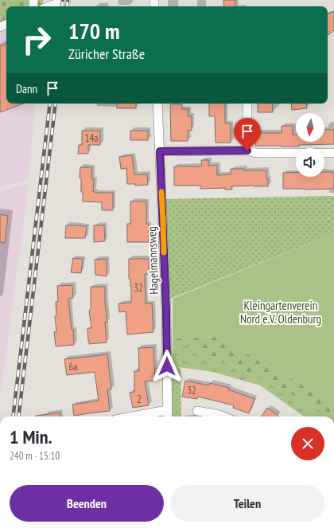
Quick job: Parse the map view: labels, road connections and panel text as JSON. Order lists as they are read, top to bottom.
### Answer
{
  "streets": {
    "street": ["Hagelmannsweg"]
  },
  "parks": ["Kleingartenverein Nord e.V. Oldenburg"],
  "house_numbers": [
    "14a",
    "32",
    "6a",
    "32",
    "2"
  ],
  "north": "bottom",
  "page": {
    "turn": ["170 m", "Züricher Straße"],
    "then": "Dann",
    "heading": ["1 Min.", "240 m · 15:10"],
    "buttons": ["Beenden", "Teilen"]
  }
}
